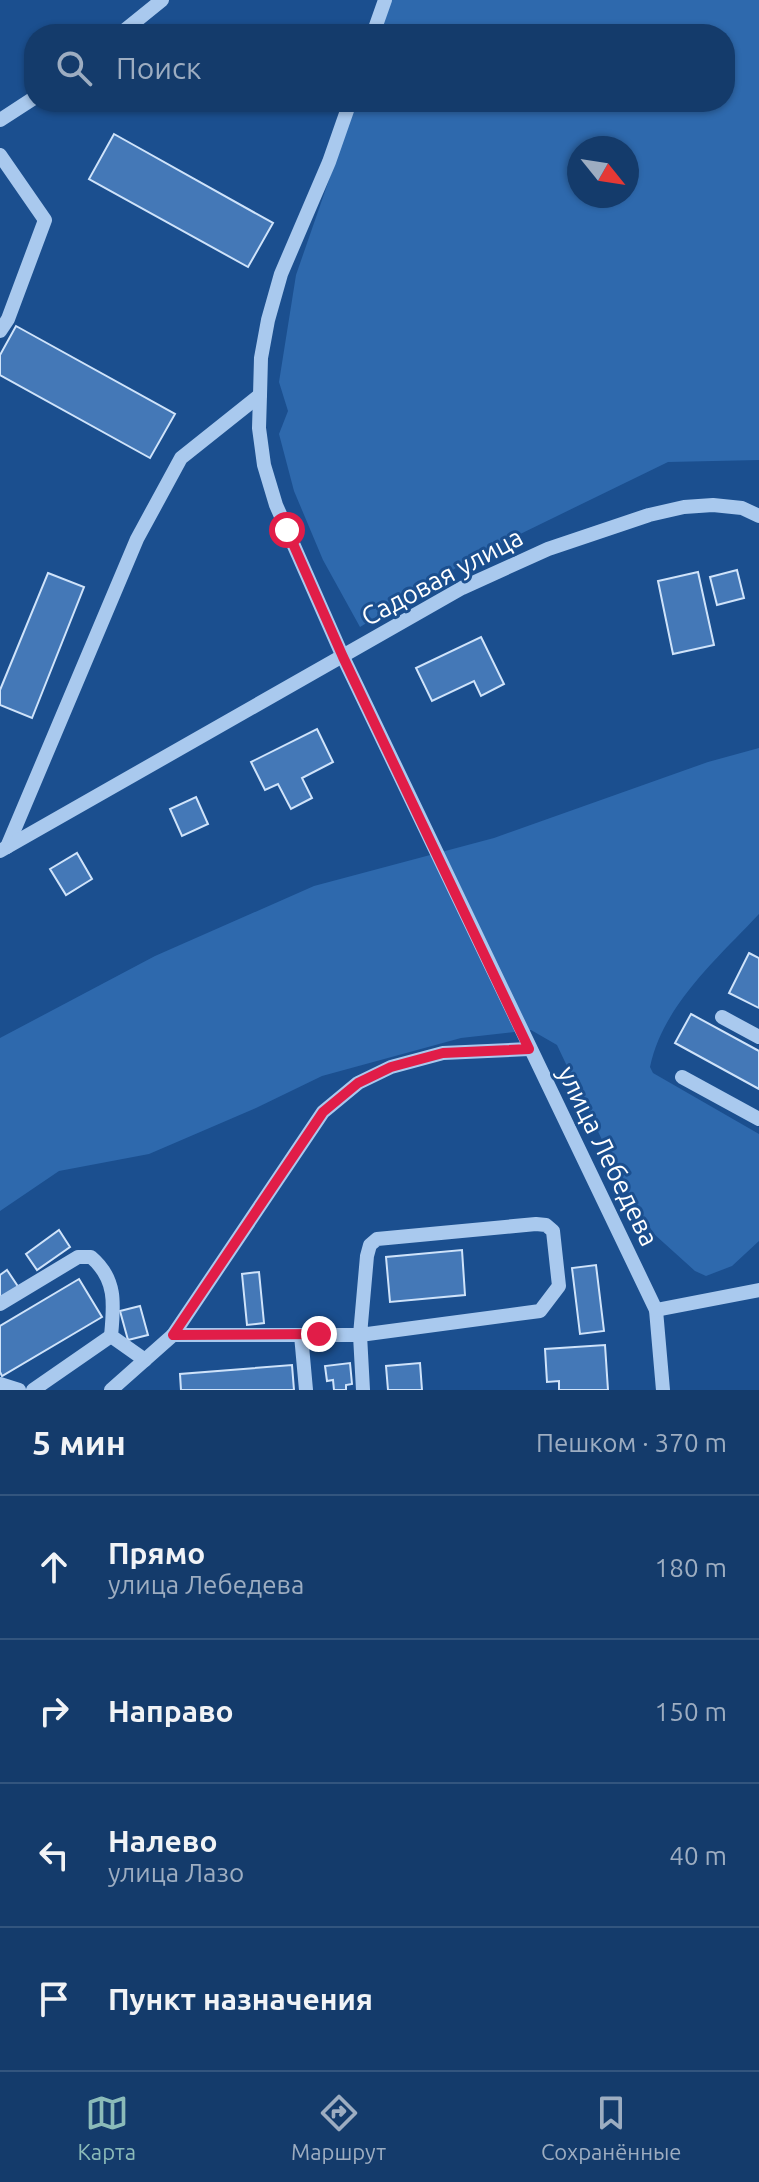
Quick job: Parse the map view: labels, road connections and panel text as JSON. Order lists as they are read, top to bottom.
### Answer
{
  "streets": {
    "street": ["Садовая улица", "улица Лебедева"]
  },
  "crossings": [
    ["Садовая улица", "улица Лебедева"]
  ],
  "north": "bottom right",
  "page": {
    "search": "Поиск",
    "heading": ["5 мин", "Пешком · 370 m"],
    "list": [
      ["Прямо", "улица Лебедева", "180 m"],
      ["Направо", "150 m"],
      ["Налево", "улица Лазо", "40 m"],
      "Пункт назначения"
    ],
    "nav": ["Карта", "Маршрут", "Сохранённые"]
  }
}
